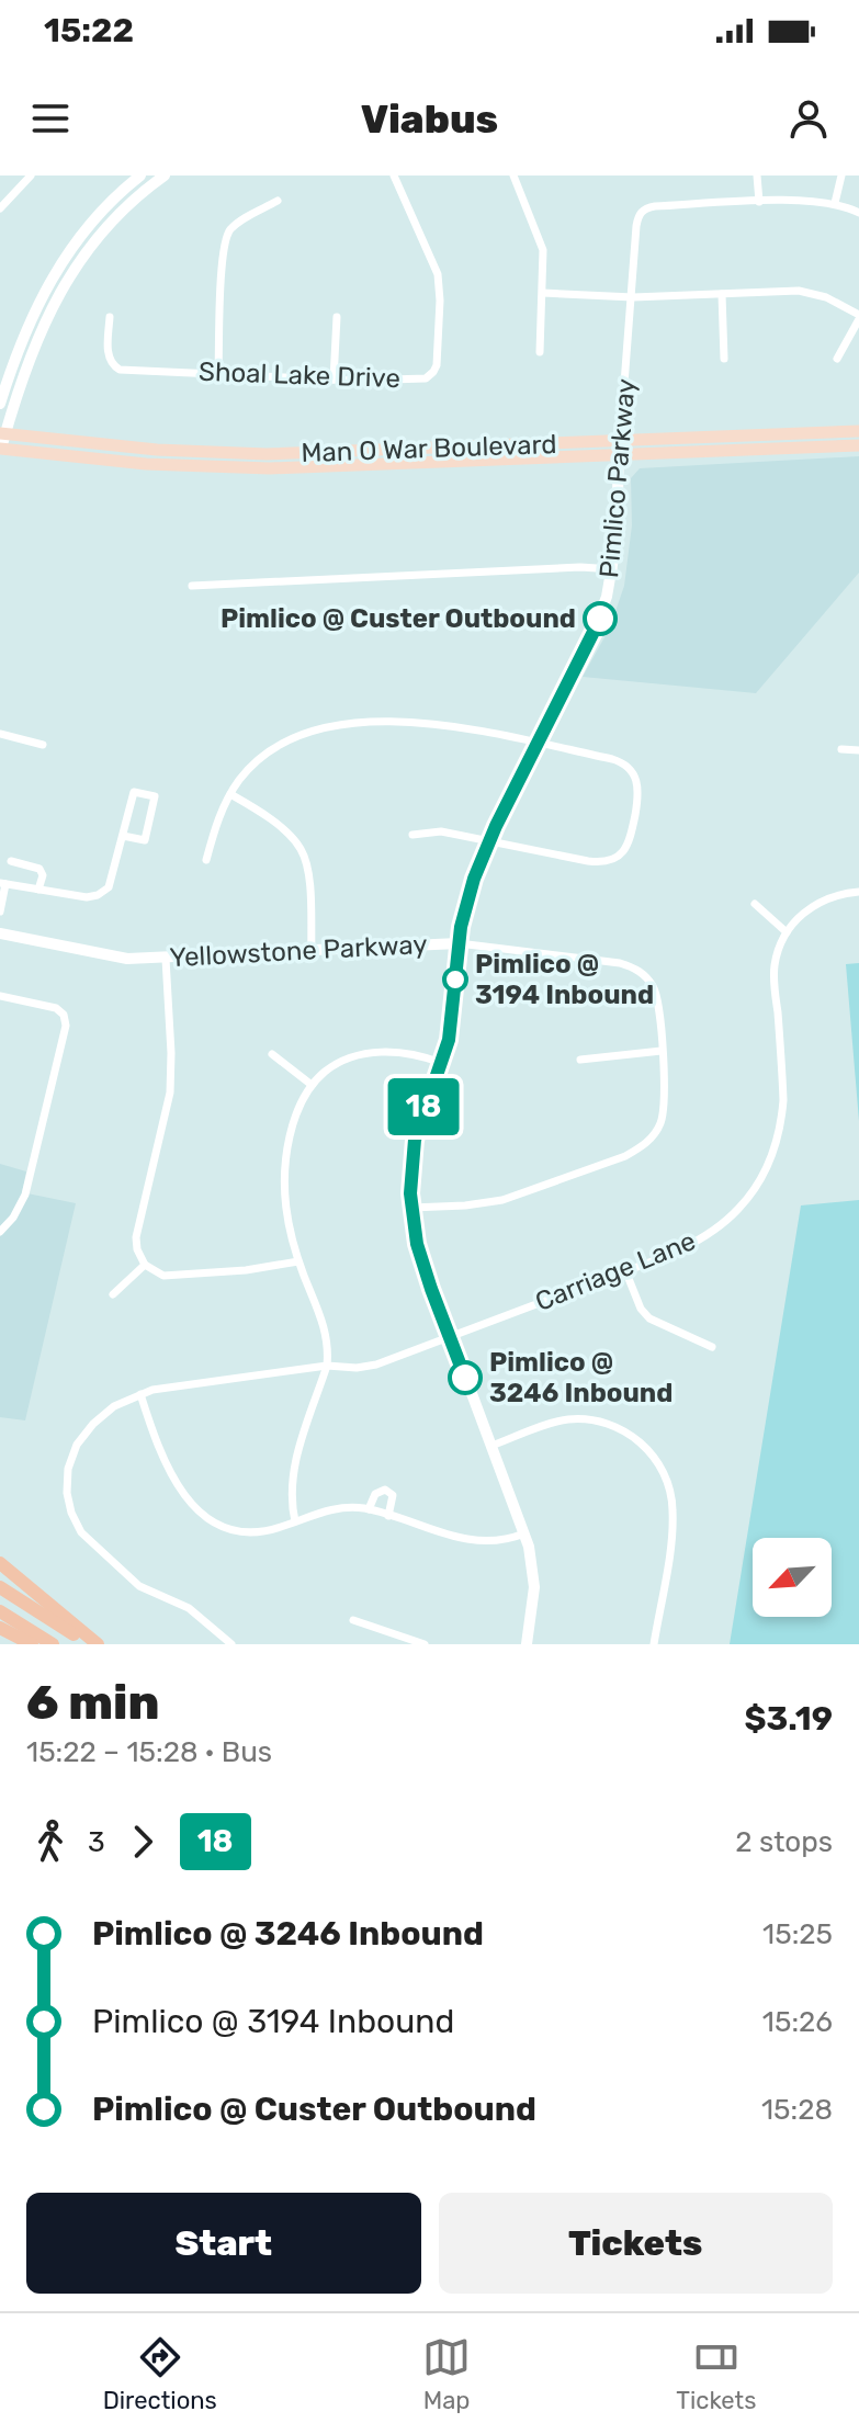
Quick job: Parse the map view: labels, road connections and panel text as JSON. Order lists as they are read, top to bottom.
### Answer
{
  "streets": {
    "main road": ["Man O War Boulevard"],
    "street": [
      "Shoal Lake Drive",
      "Pimlico Parkway",
      "Yellowstone Parkway",
      "Carriage Lane"
    ]
  },
  "crossings": [
    ["Man O War Boulevard", "Pimlico Parkway"],
    ["Pimlico Parkway", "Yellowstone Parkway"],
    ["Pimlico Parkway", "Carriage Lane"]
  ],
  "places": ["Pimlico @ Custer Outbound", "Pimlico @ 3194 Inbound", "Pimlico @ 3246 Inbound"],
  "lines": ["bus line 18"],
  "north": "bottom left",
  "page": {
    "status": "15:22",
    "header": "Viabus",
    "on_map": "18",
    "heading": ["6 min", "15:22 – 15:28 · Bus", "$3.19"],
    "legs": ["3", "18", "2 stops"],
    "list": [
      {
        "name": "Pimlico @ 3246 Inbound",
        "value": "15:25"
      },
      {
        "name": "Pimlico @ 3194 Inbound",
        "value": "15:26"
      },
      {
        "name": "Pimlico @ Custer Outbound",
        "value": "15:28"
      }
    ],
    "buttons": ["Start", "Tickets"],
    "tabs": ["Directions", "Map", "Tickets"]
  }
}
